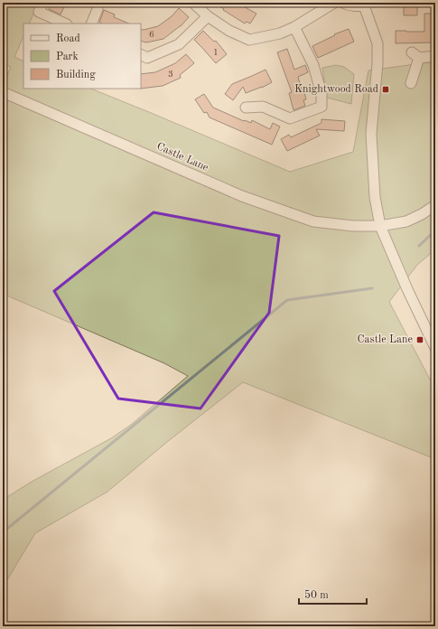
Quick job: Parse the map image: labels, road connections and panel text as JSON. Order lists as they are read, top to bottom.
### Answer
{
  "streets": {
    "street": ["Castle Lane"]
  },
  "places": {
    "transit": ["Knightwood Road", "Castle Lane"]
  },
  "house_numbers": ["6", "1", "3"],
  "legend": ["Road", "Park", "Building"],
  "scale_bar": "50 m"
}
